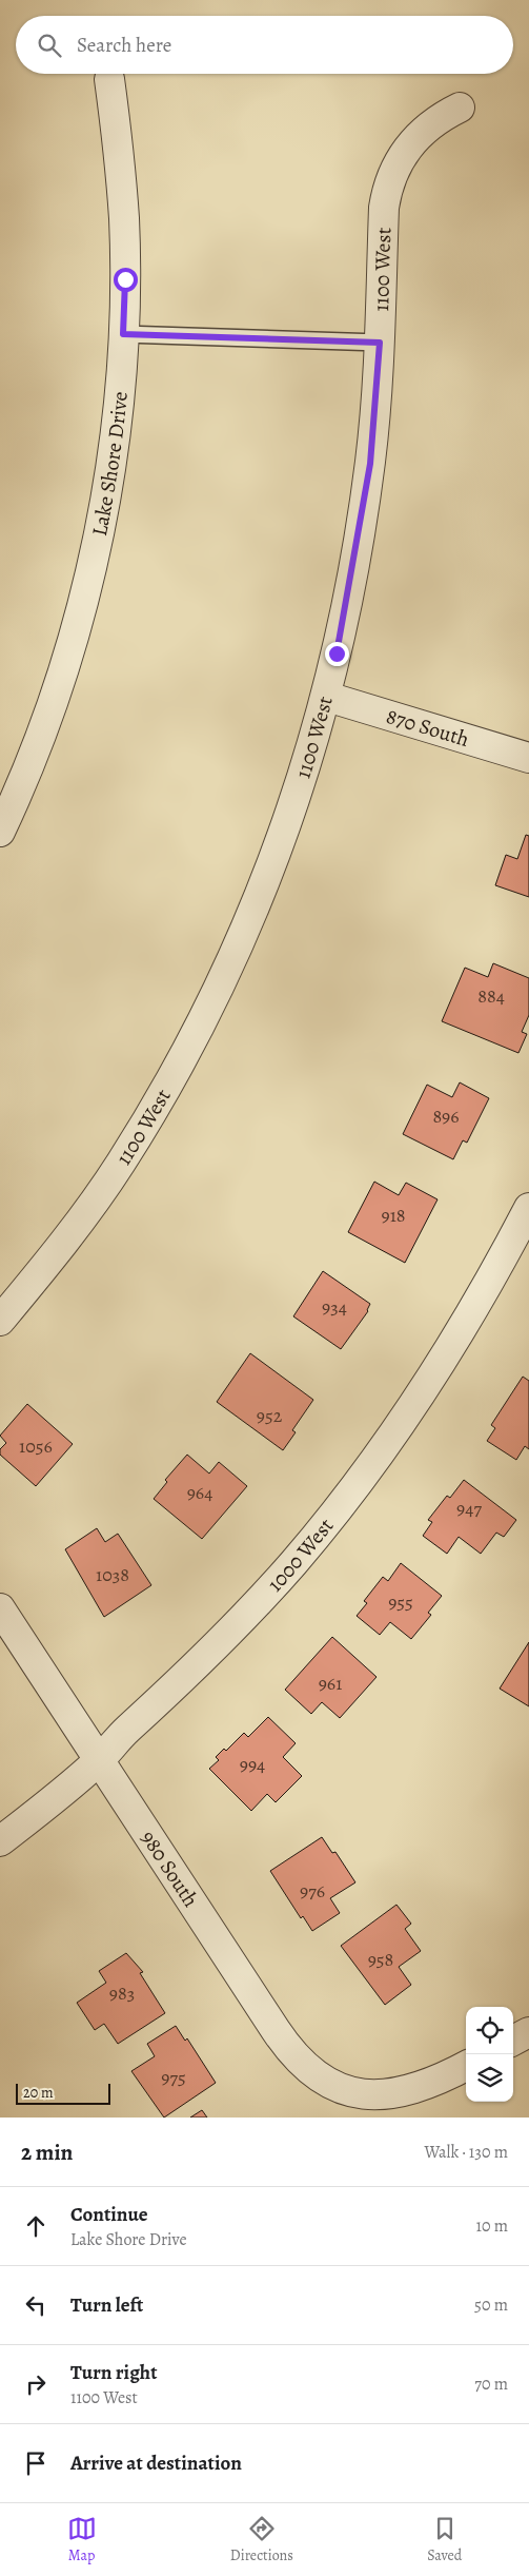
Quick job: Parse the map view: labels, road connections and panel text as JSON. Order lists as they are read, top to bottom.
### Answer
{
  "streets": {
    "street": [
      "1100 West",
      "Lake Shore Drive",
      "870 South",
      "1000 West",
      "980 South"
    ]
  },
  "crossings": [
    ["1100 West", "870 South"],
    ["1000 West", "980 South"]
  ],
  "house_numbers": [
    "884",
    "896",
    "918",
    "934",
    "952",
    "1056",
    "964",
    "947",
    "1038",
    "955",
    "961",
    "994",
    "976",
    "958",
    "983",
    "975"
  ],
  "scale_bar": "20 m",
  "page": {
    "search": "Search here",
    "scale": "20 m",
    "heading": ["2 min", "Walk · 130 m"],
    "list": [
      ["Continue", "Lake Shore Drive", "10 m"],
      ["Turn left", "50 m"],
      ["Turn right", "1100 West", "70 m"],
      "Arrive at destination"
    ],
    "nav": ["Map", "Directions", "Saved"]
  }
}
